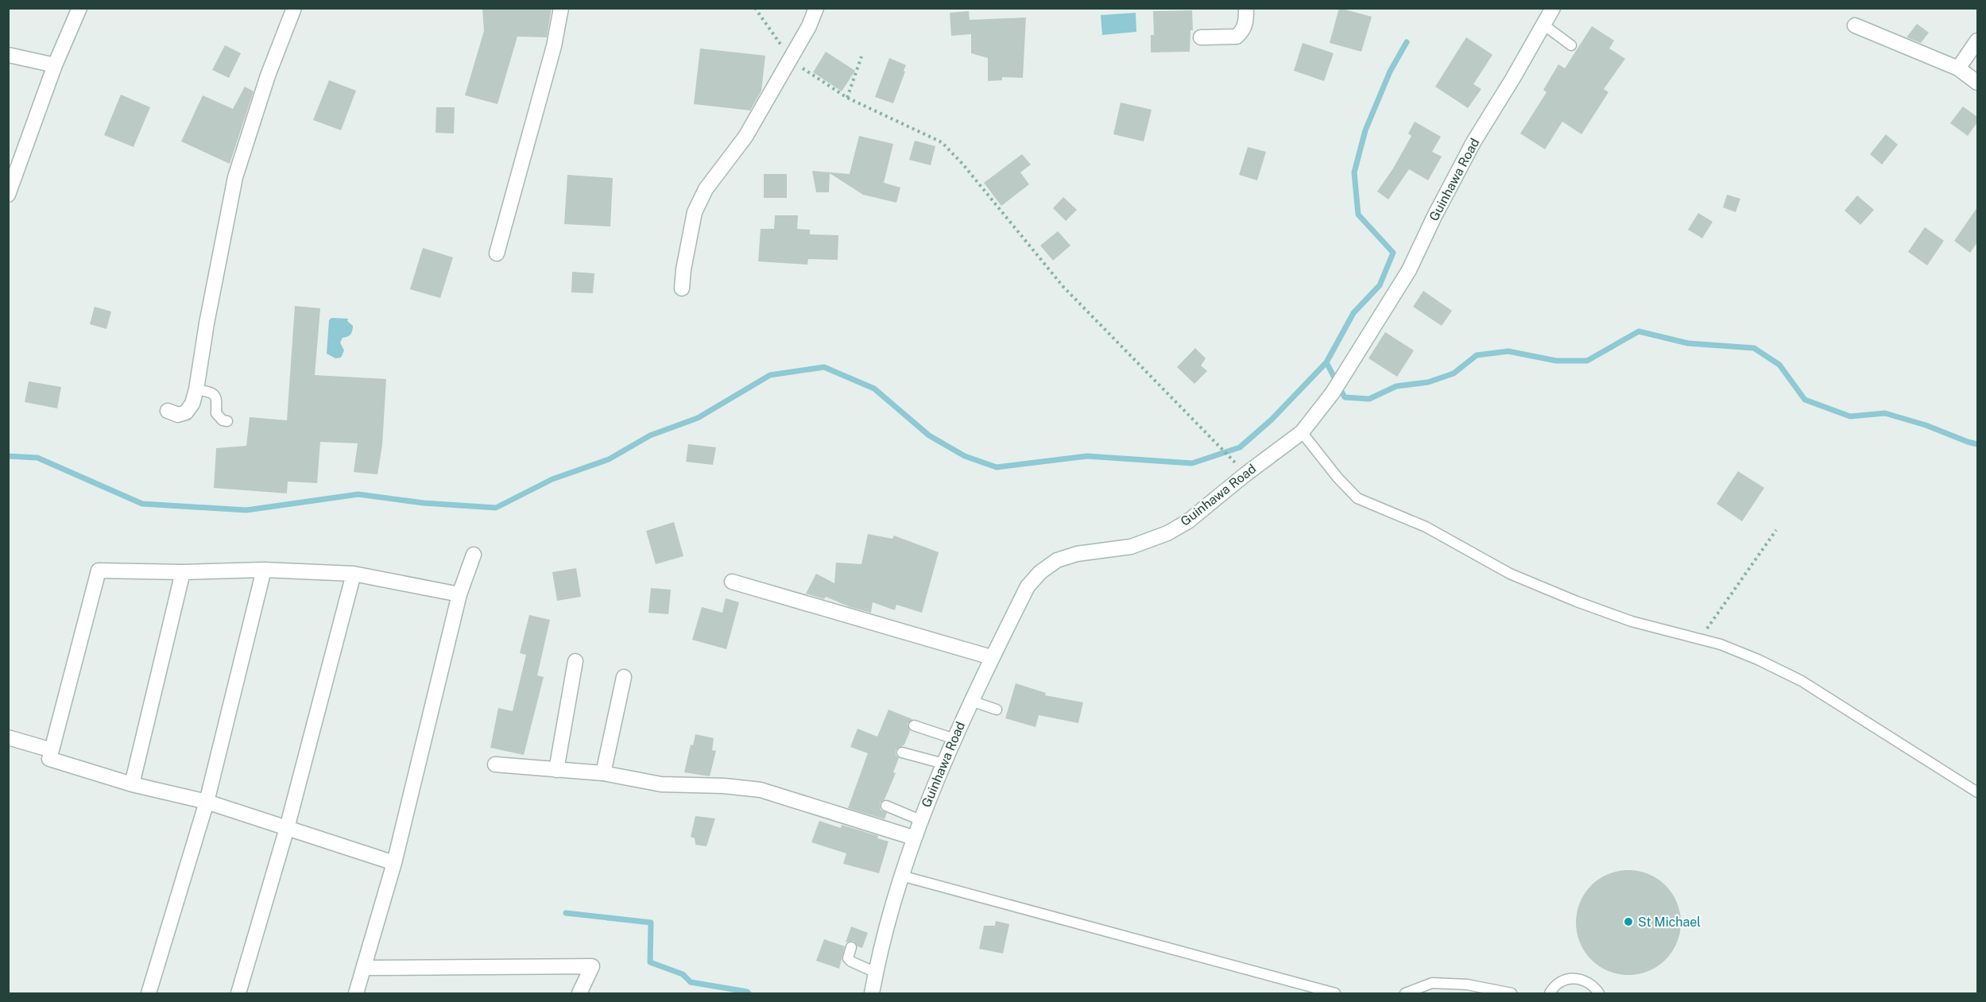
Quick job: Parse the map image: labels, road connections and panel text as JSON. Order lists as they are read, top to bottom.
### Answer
{
  "streets": {
    "street": ["Guinhawa Road"]
  },
  "places": ["St Michael"]
}
